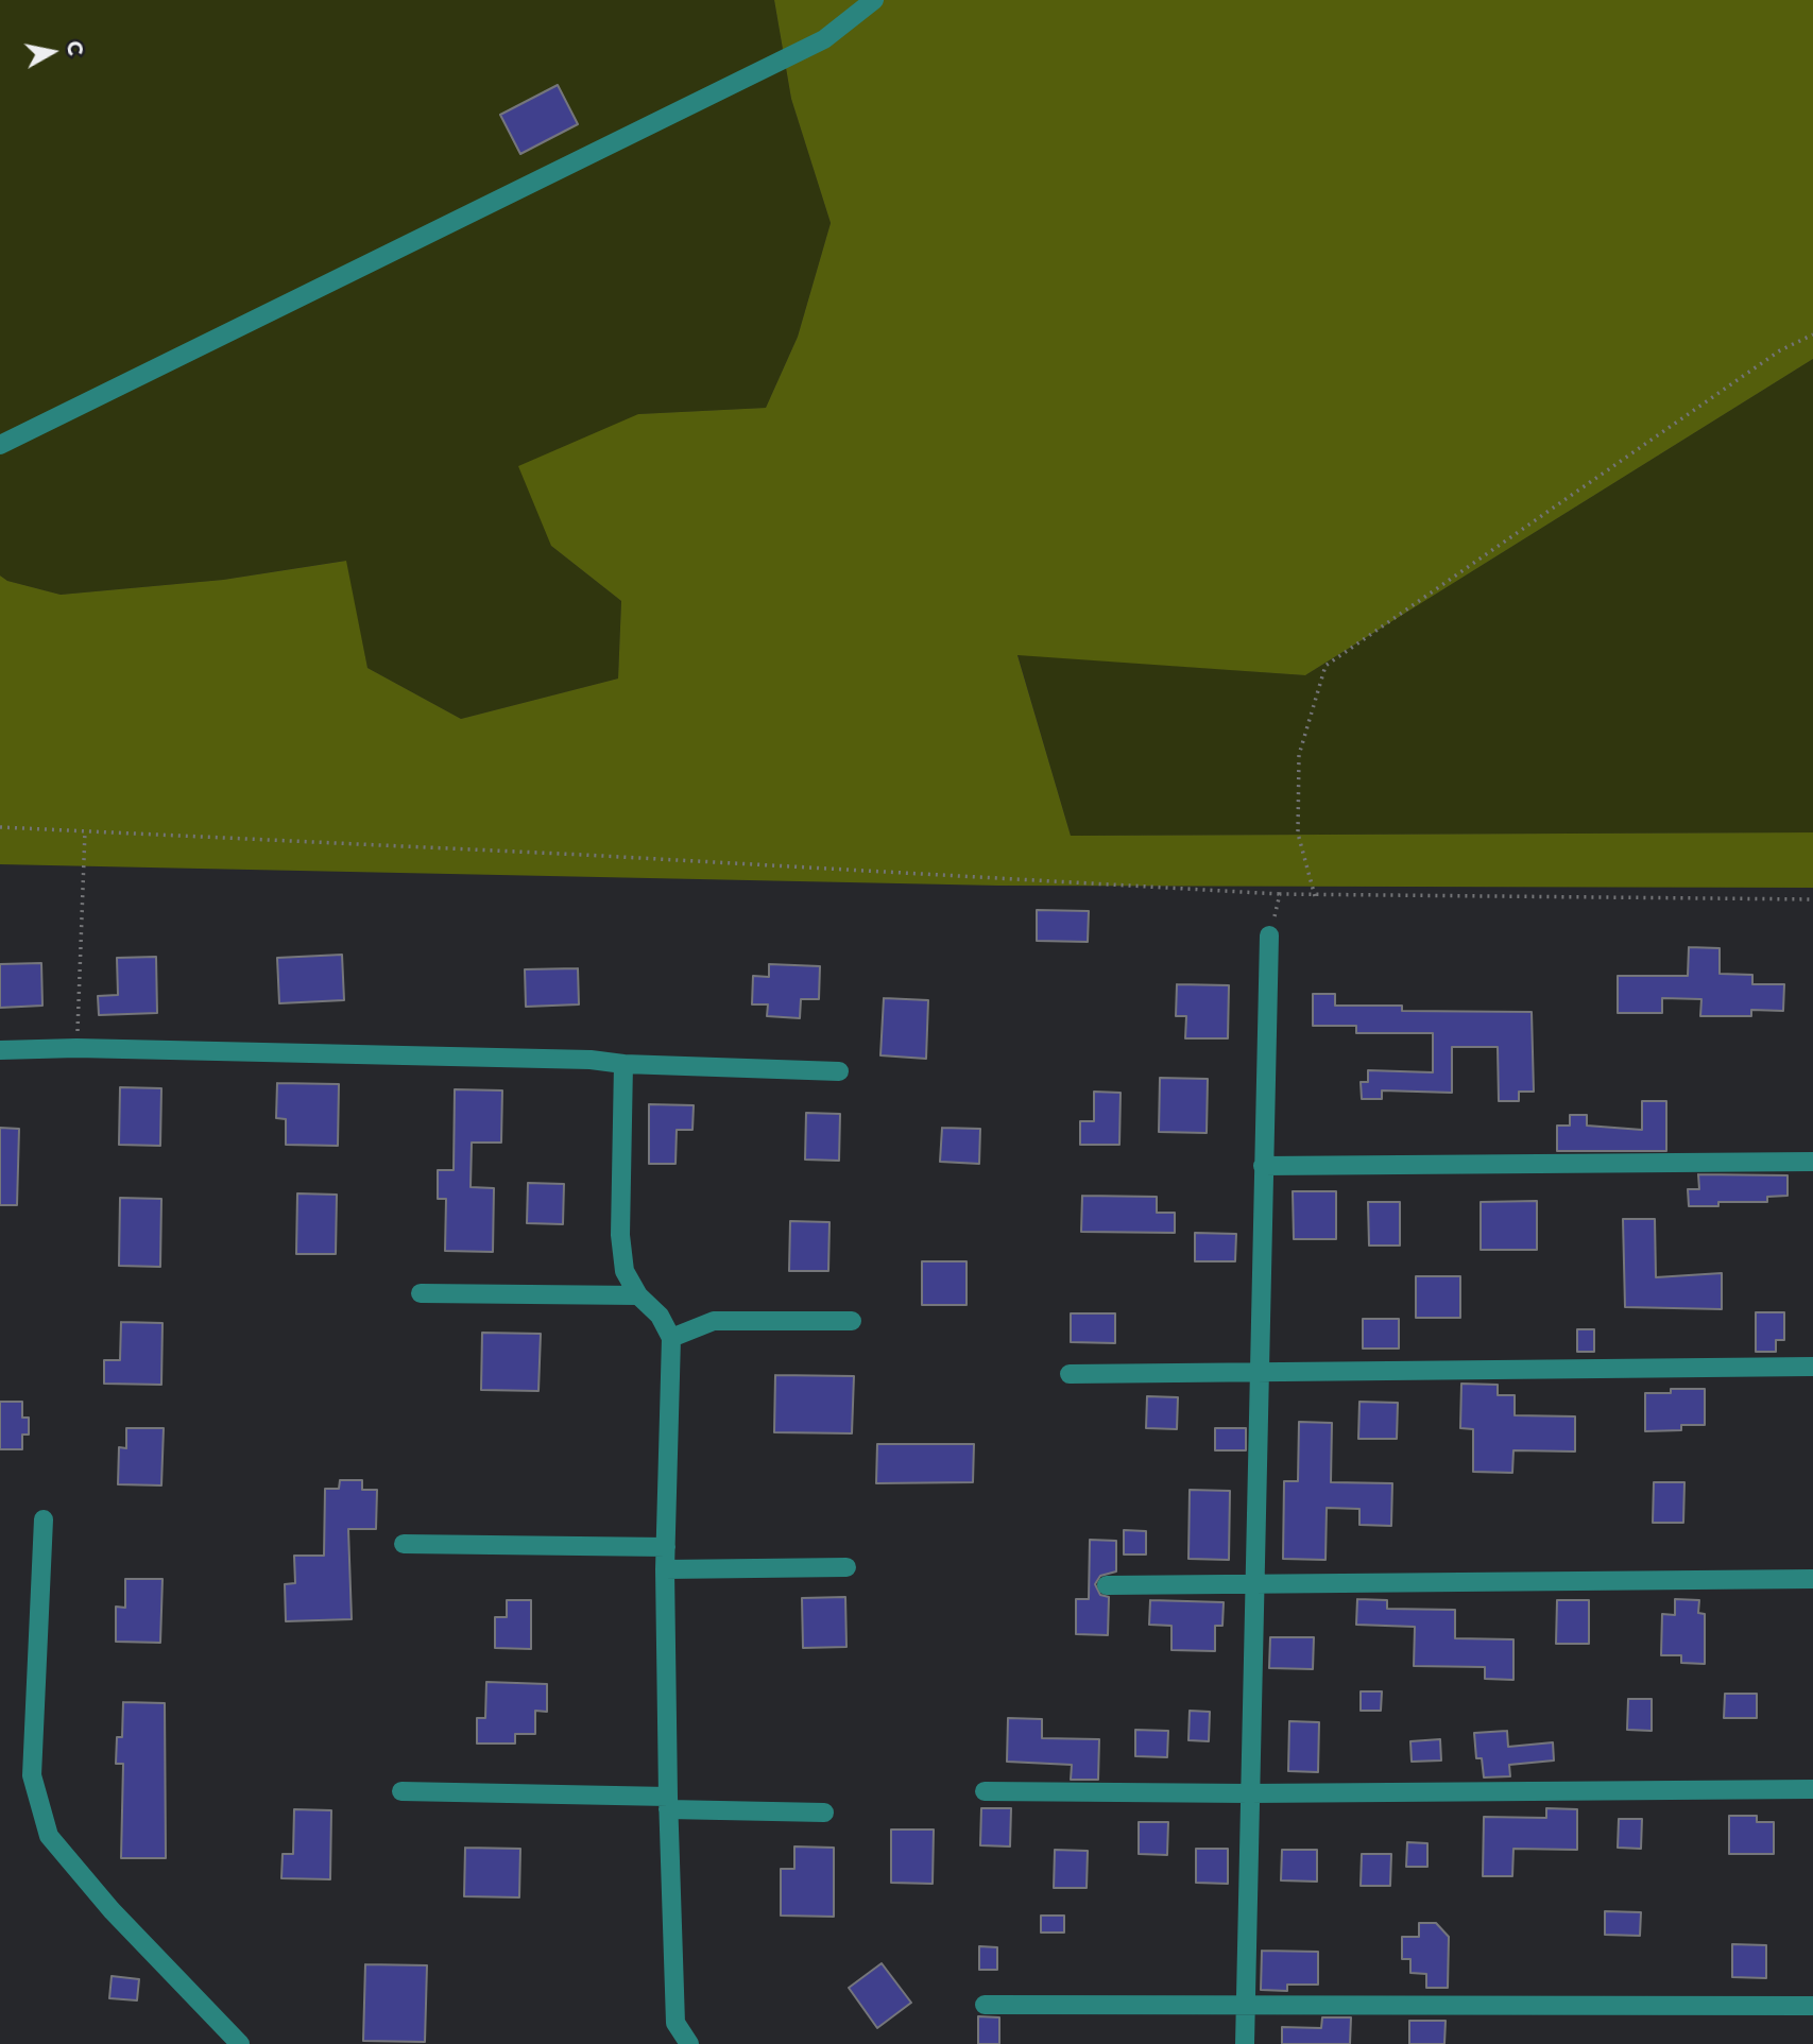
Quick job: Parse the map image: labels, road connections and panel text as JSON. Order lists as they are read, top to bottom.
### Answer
{
  "north": "right"
}
